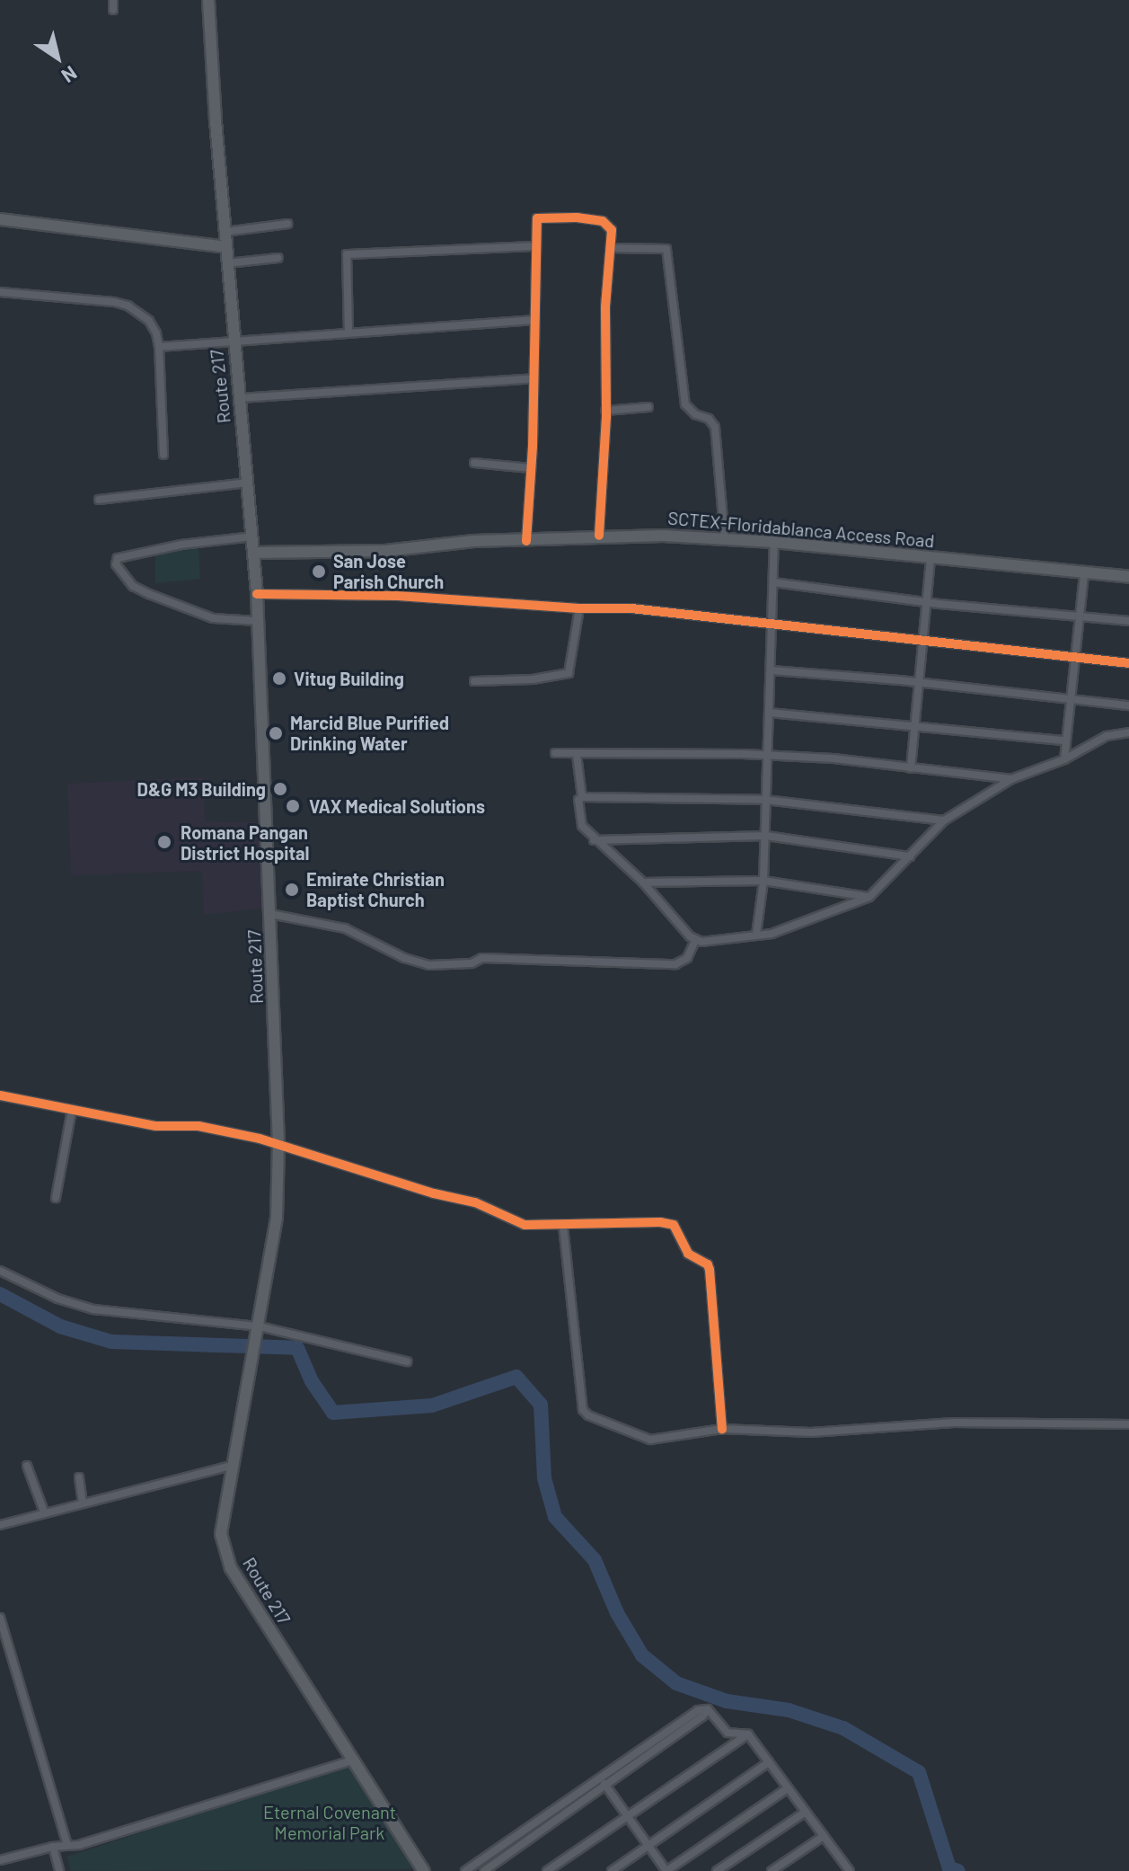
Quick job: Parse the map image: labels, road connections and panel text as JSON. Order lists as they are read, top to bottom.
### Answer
{
  "streets": {
    "main road": ["Route 217", "SCTEX-Floridablanca Access Road"]
  },
  "crossings": [
    ["Route 217", "SCTEX-Floridablanca Access Road"]
  ],
  "parks": ["Eternal Covenant Memorial Park"],
  "places": [
    "San Jose Parish Church",
    "Vitug Building",
    "Marcid Blue Purified Drinking Water",
    "D&G M3 Building",
    "VAX Medical Solutions",
    "Romana Pangan District Hospital",
    "Emirate Christian Baptist Church"
  ],
  "north": "bottom right"
}
